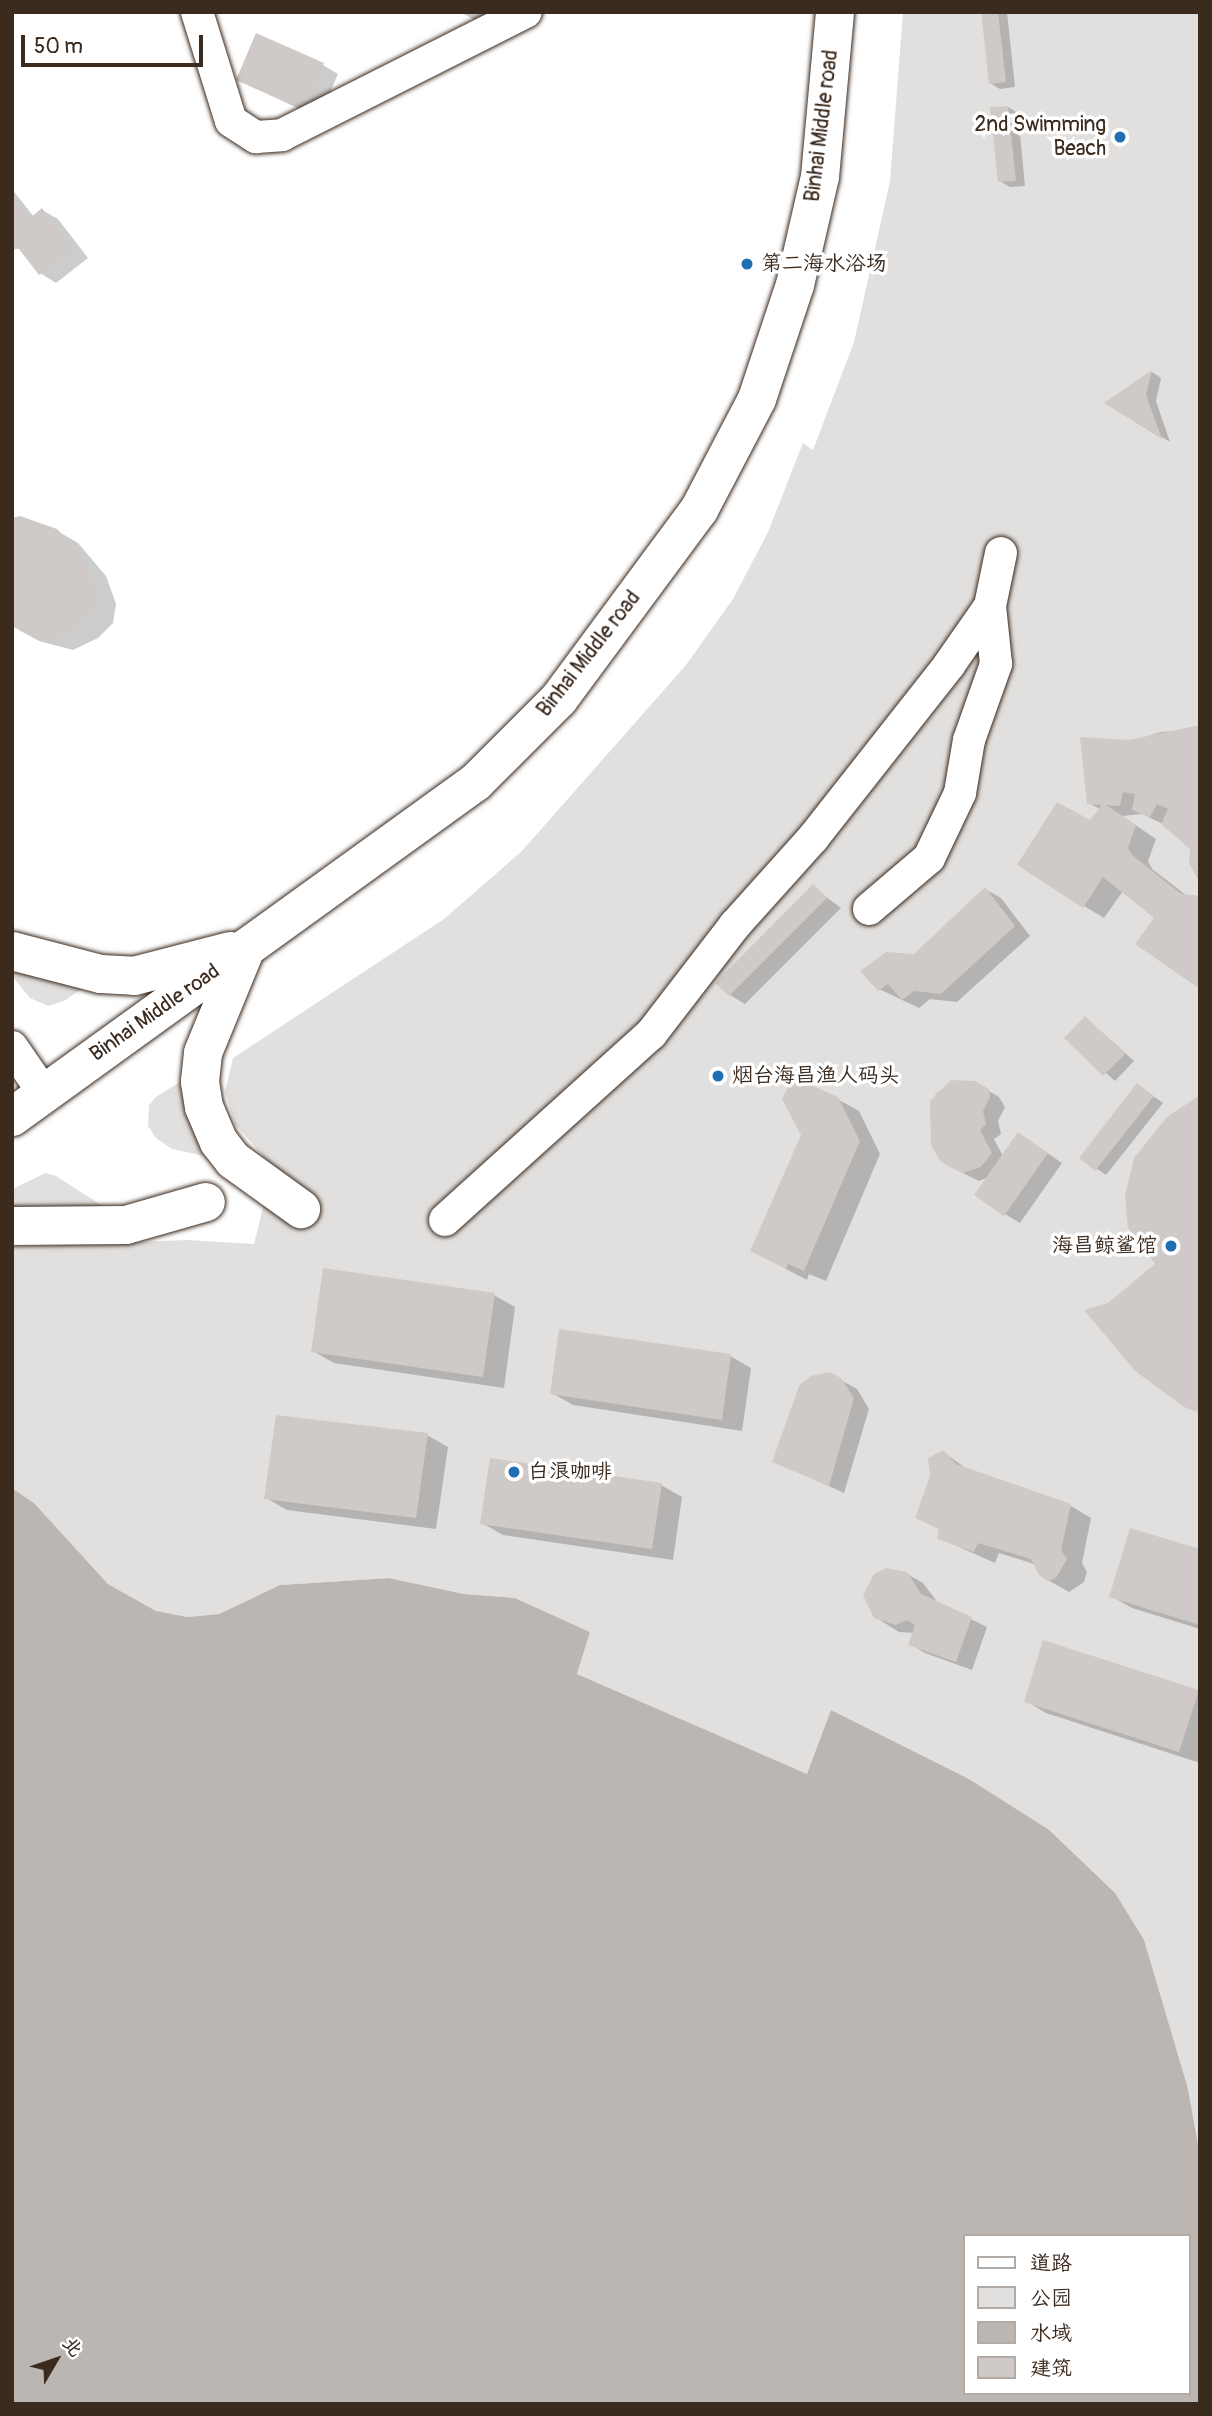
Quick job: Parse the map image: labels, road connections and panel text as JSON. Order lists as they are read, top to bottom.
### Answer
{
  "streets": {
    "main road": ["Binhai Middle road"]
  },
  "places": [
    "2nd Swimming Beach",
    "第二海水浴场",
    "烟台海昌渔人码头",
    "海昌鲸鲨馆",
    "白浪咖啡"
  ],
  "legend": [
    "道路",
    "公园",
    "水域",
    "建筑"
  ],
  "scale_bar": "50 m",
  "north": "top right"
}
